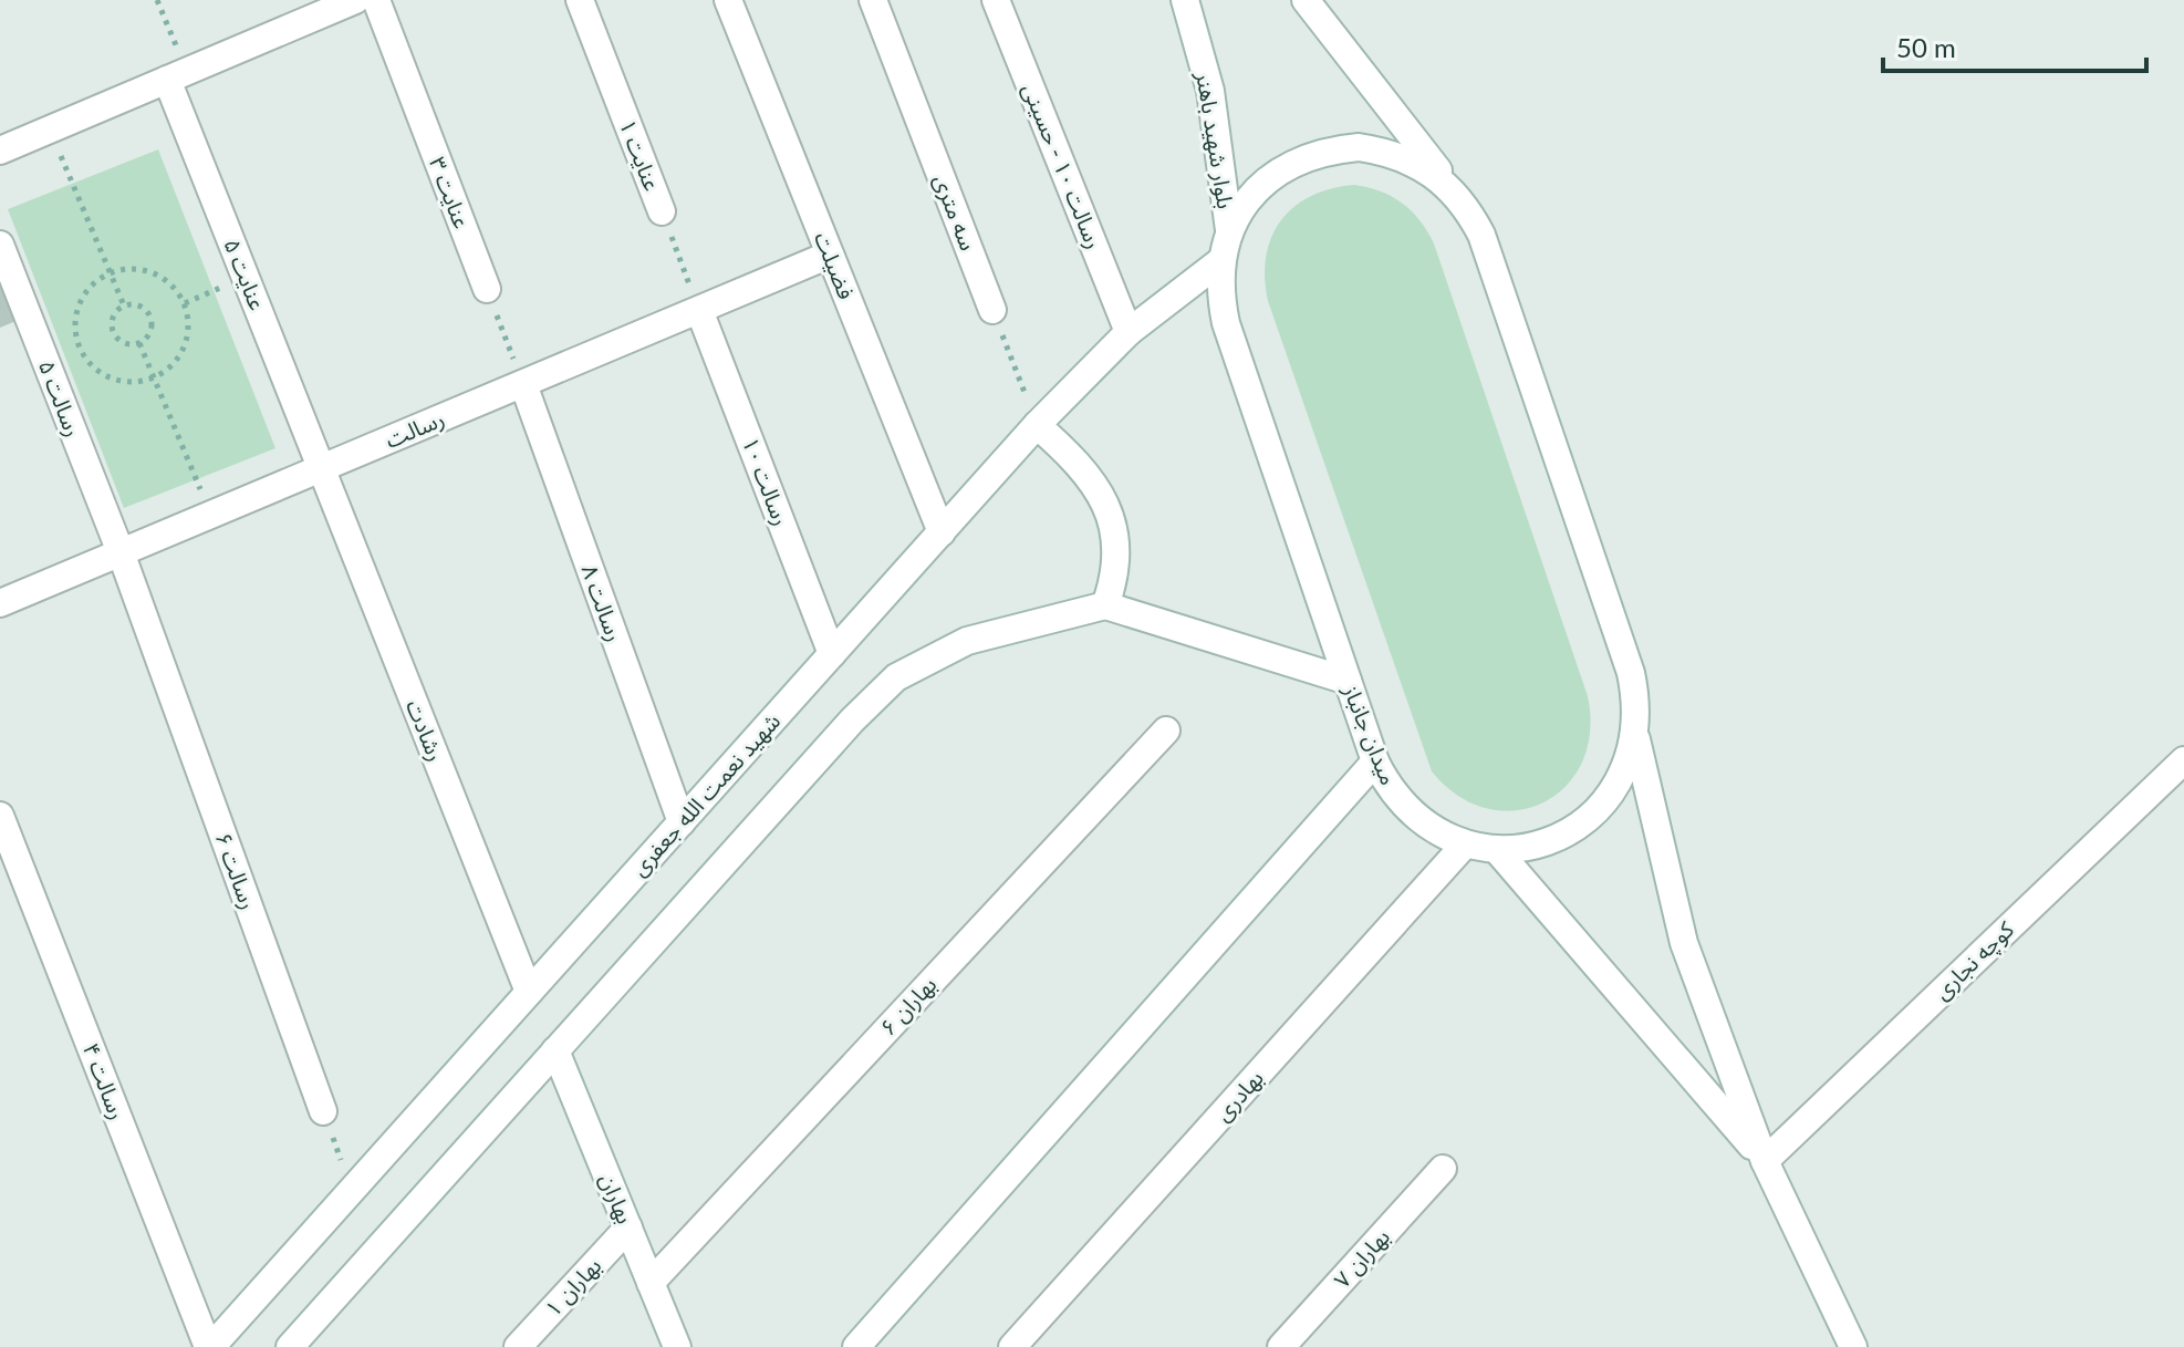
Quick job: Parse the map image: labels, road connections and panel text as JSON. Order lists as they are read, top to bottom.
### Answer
{
  "streets": {
    "street": [
      "بلوار شهید باهنر",
      "عنایت ۱",
      "رسالت ۱۰ - حسینی",
      "عنایت ۳",
      "سه متری",
      "فضیلت",
      "عنایت ۵",
      "رسالت ۵",
      "رسالت",
      "رسالت ۱۰",
      "رسالت ۸",
      "رشادت",
      "میدان جانباز",
      "شهید نعمت الله جعفری",
      "رسالت ۶",
      "کوچه نجاری",
      "بهاران ۶",
      "رسالت ۴",
      "بهادری",
      "بهاران",
      "بهاران ۷",
      "بهاران ۱"
    ]
  },
  "crossings": [
    ["بلوار شهید باهنر", "میدان جانباز"],
    ["عنایت ۱", "رسالت"],
    ["عنایت ۱", "رسالت ۱۰"],
    ["رسالت ۱۰ - حسینی", "شهید نعمت الله جعفری"],
    ["فضیلت", "رسالت"],
    ["فضیلت", "شهید نعمت الله جعفری"],
    ["عنایت ۵", "رسالت"],
    ["عنایت ۵", "رشادت"],
    ["رسالت ۵", "رسالت"],
    ["رسالت ۵", "رسالت ۶"],
    ["رسالت", "رسالت ۱۰"],
    ["رسالت", "رسالت ۸"],
    ["رسالت", "رشادت"],
    ["رسالت", "رسالت ۶"],
    ["رسالت ۱۰", "شهید نعمت الله جعفری"],
    ["رسالت ۸", "شهید نعمت الله جعفری"],
    ["رشادت", "شهید نعمت الله جعفری"],
    ["میدان جانباز", "شهید نعمت الله جعفری"],
    ["میدان جانباز", "بهادری"],
    ["شهید نعمت الله جعفری", "رسالت ۴"],
    ["بهاران ۶", "بهاران"],
    ["بهاران", "بهاران ۱"]
  ],
  "scale_bar": "50 m"
}
